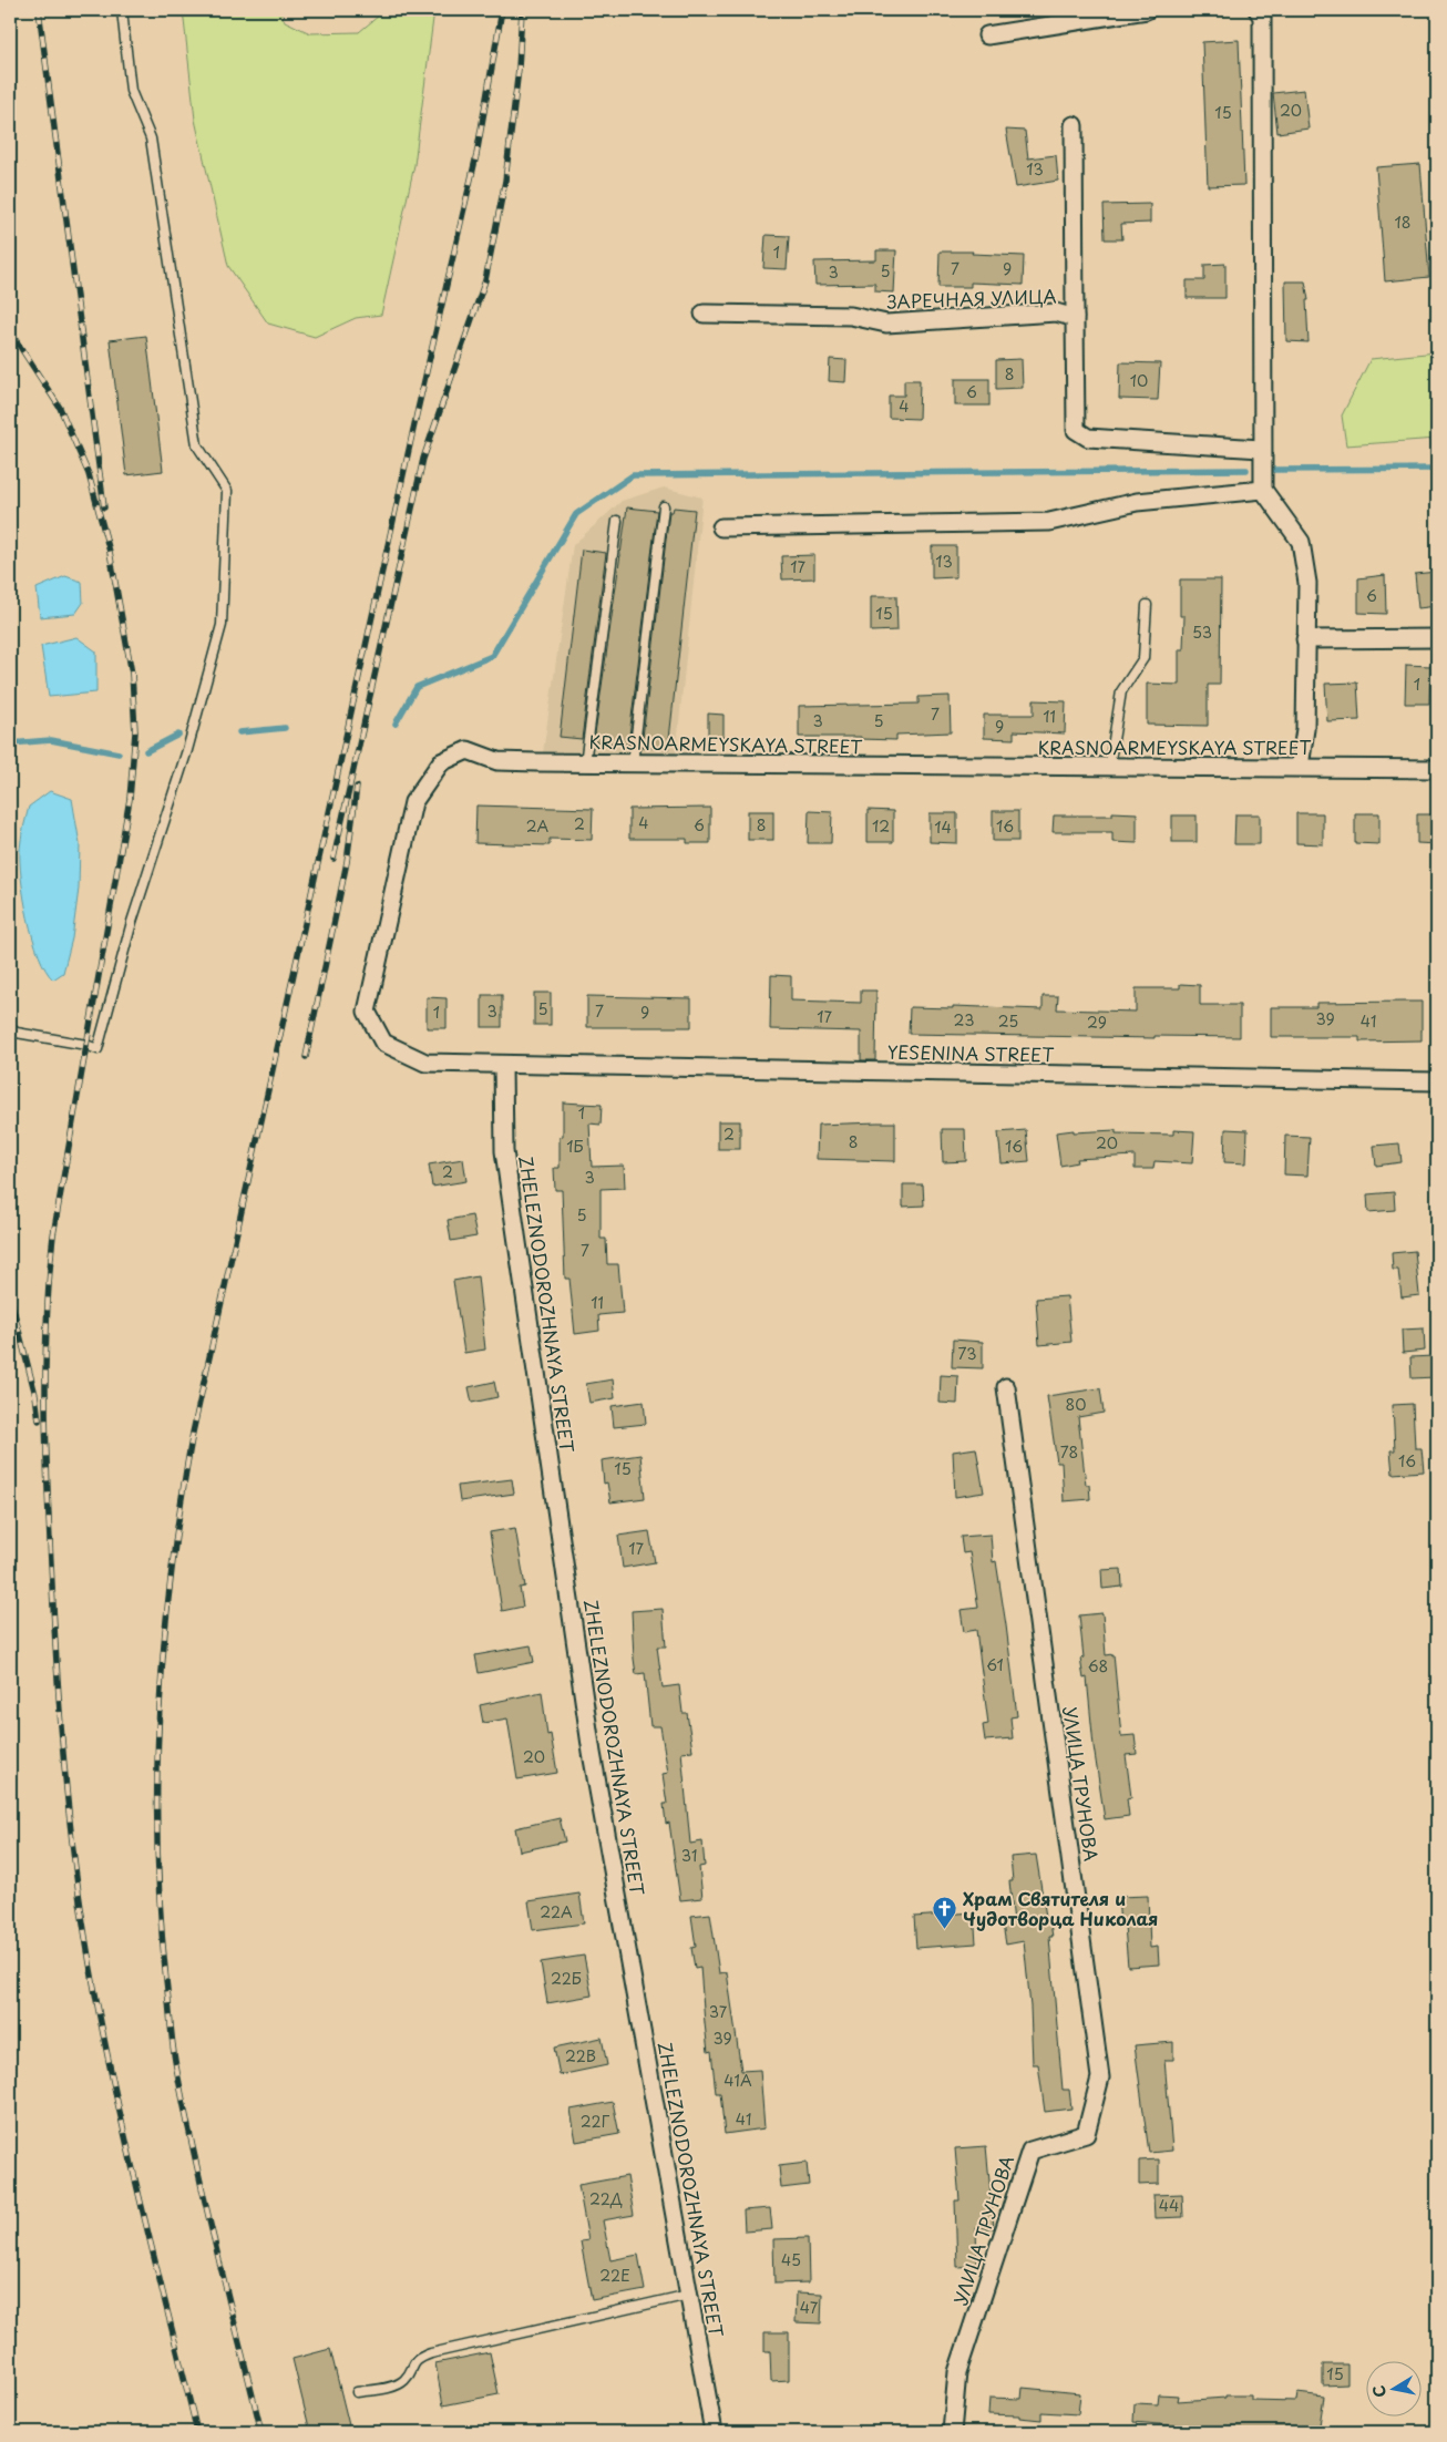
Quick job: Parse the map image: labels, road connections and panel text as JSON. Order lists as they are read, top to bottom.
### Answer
{
  "streets": {
    "street": [
      "ЗАРЕЧНАЯ УЛИЦА",
      "KRASNOARMEYSKAYA STREET",
      "YESENINA STREET",
      "ZHELEZNODOROZHNAYA STREET",
      "УЛИЦА ТРУНОВА"
    ]
  },
  "crossings": [
    ["KRASNOARMEYSKAYA STREET", "YESENINA STREET"],
    ["KRASNOARMEYSKAYA STREET", "ZHELEZNODOROZHNAYA STREET"],
    ["YESENINA STREET", "ZHELEZNODOROZHNAYA STREET"]
  ],
  "places": {
    "church": ["Храм Святителя и Чудотворца Николая"]
  },
  "house_numbers": [
    "20",
    "15",
    "13",
    "18",
    "1",
    "7",
    "9",
    "5",
    "3",
    "8",
    "10",
    "6",
    "4",
    "13",
    "17",
    "6",
    "15",
    "53",
    "1",
    "7",
    "11",
    "3",
    "5",
    "9",
    "4",
    "2",
    "6",
    "8",
    "2А",
    "12",
    "16",
    "14",
    "5",
    "3",
    "7",
    "1",
    "9",
    "17",
    "39",
    "23",
    "25",
    "41",
    "29",
    "1",
    "2",
    "8",
    "20",
    "1Б",
    "16",
    "2",
    "3",
    "5",
    "7",
    "11",
    "73",
    "80",
    "78",
    "16",
    "15",
    "17",
    "61",
    "68",
    "20",
    "31",
    "22А",
    "22Б",
    "37",
    "39",
    "22В",
    "41А",
    "41",
    "22Г",
    "22Д",
    "44",
    "45",
    "22Е",
    "47",
    "15"
  ],
  "north": "left"
}
